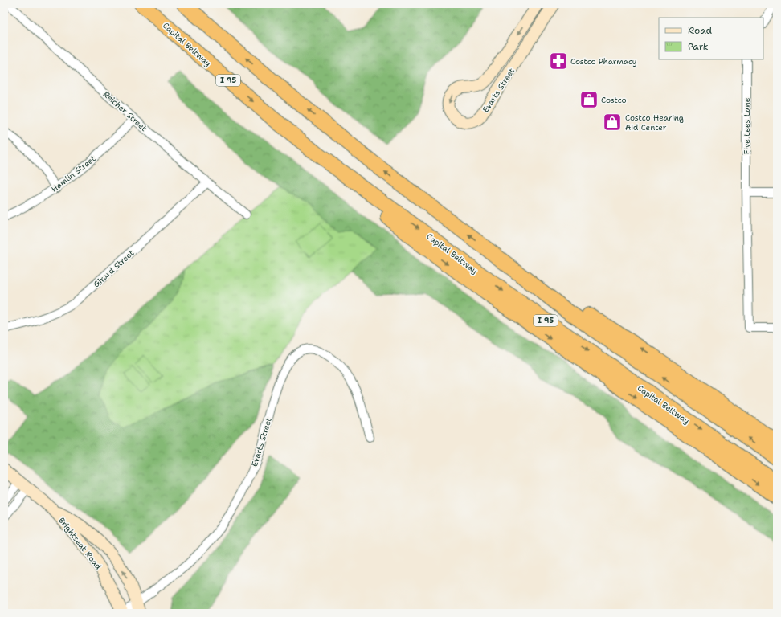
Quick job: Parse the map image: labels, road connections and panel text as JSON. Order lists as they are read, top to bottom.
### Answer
{
  "streets": {
    "highway": ["Capital Beltway", "I 95"],
    "street": [
      "Evarts Street",
      "Reicher Street",
      "Five Lees Lane",
      "Hamlin Street",
      "Girard Street",
      "Brightseat Road"
    ]
  },
  "crossings": [
    ["Evarts Street", "Brightseat Road"],
    ["Reicher Street", "Hamlin Street"],
    ["Reicher Street", "Girard Street"]
  ],
  "places": {
    "pharmacy": ["Costco Pharmacy"],
    "shop": ["Costco", "Costco Hearing Aid Center"]
  },
  "legend": ["Road", "Park"]
}
